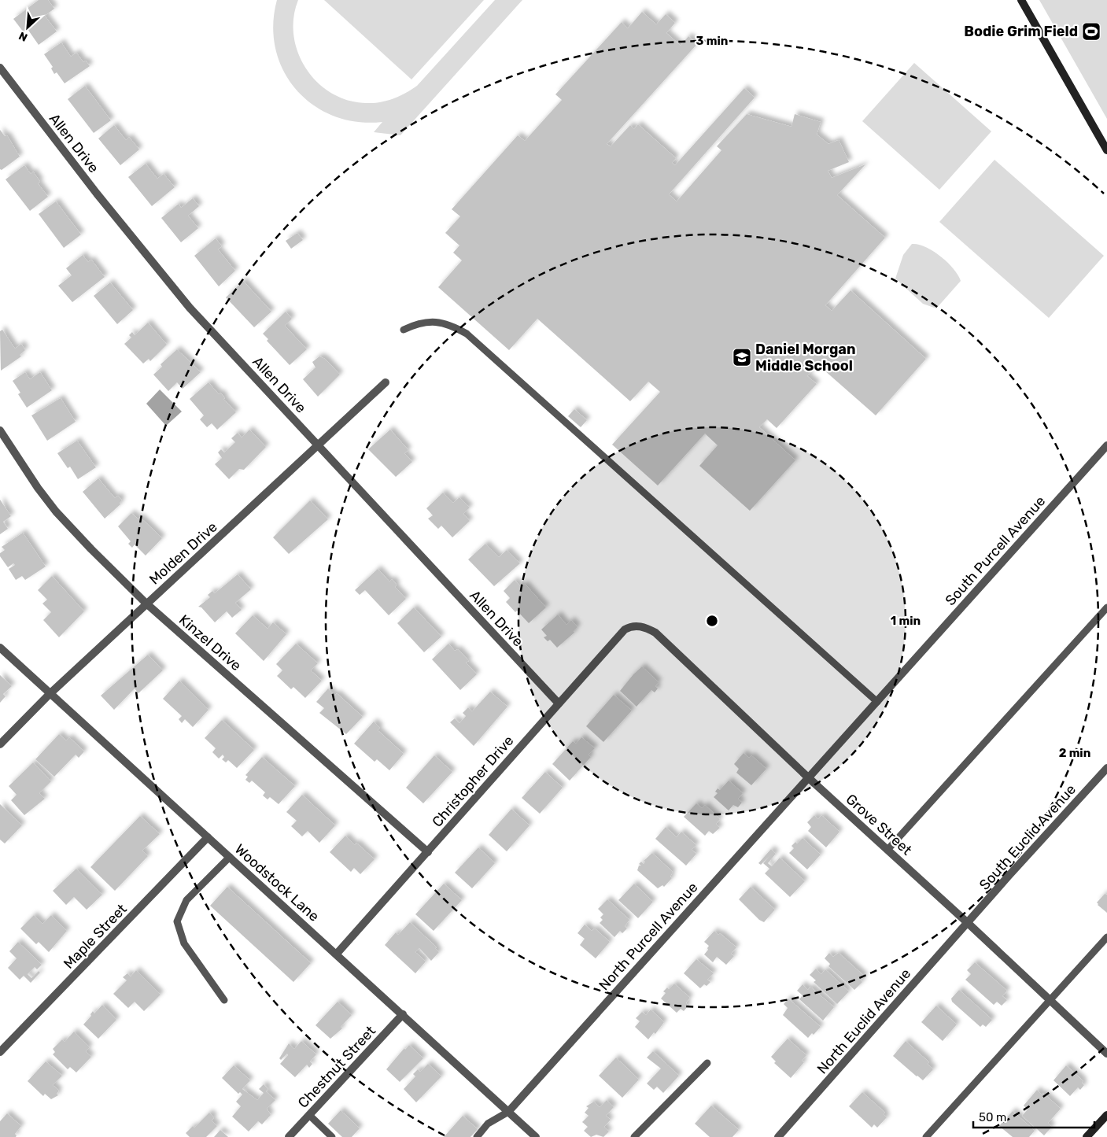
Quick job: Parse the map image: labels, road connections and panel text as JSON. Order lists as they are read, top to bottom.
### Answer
{
  "streets": {
    "street": [
      "Allen Drive",
      "South Purcell Avenue",
      "Molden Drive",
      "Kinzel Drive",
      "Christopher Drive",
      "Grove Street",
      "South Euclid Avenue",
      "Woodstock Lane",
      "Maple Street",
      "North Purcell Avenue",
      "North Euclid Avenue",
      "Chestnut Street"
    ]
  },
  "crossings": [
    ["Allen Drive", "Molden Drive"],
    ["Allen Drive", "Christopher Drive"],
    ["South Purcell Avenue", "Grove Street"],
    ["South Purcell Avenue", "North Purcell Avenue"],
    ["Molden Drive", "Kinzel Drive"],
    ["Molden Drive", "Woodstock Lane"],
    ["Kinzel Drive", "Christopher Drive"],
    ["Christopher Drive", "Grove Street"],
    ["Christopher Drive", "Woodstock Lane"],
    ["Grove Street", "South Euclid Avenue"],
    ["Grove Street", "North Purcell Avenue"],
    ["Grove Street", "North Euclid Avenue"],
    ["South Euclid Avenue", "North Euclid Avenue"],
    ["Woodstock Lane", "Maple Street"],
    ["Woodstock Lane", "North Purcell Avenue"],
    ["Woodstock Lane", "Chestnut Street"]
  ],
  "places": {
    "sports": ["Bodie Grim Field"],
    "school or university": ["Daniel Morgan Middle School"]
  },
  "scale_bar": "50 m",
  "north": "bottom left",
  "rings": ["3 min", "1 min", "2 min"]
}
